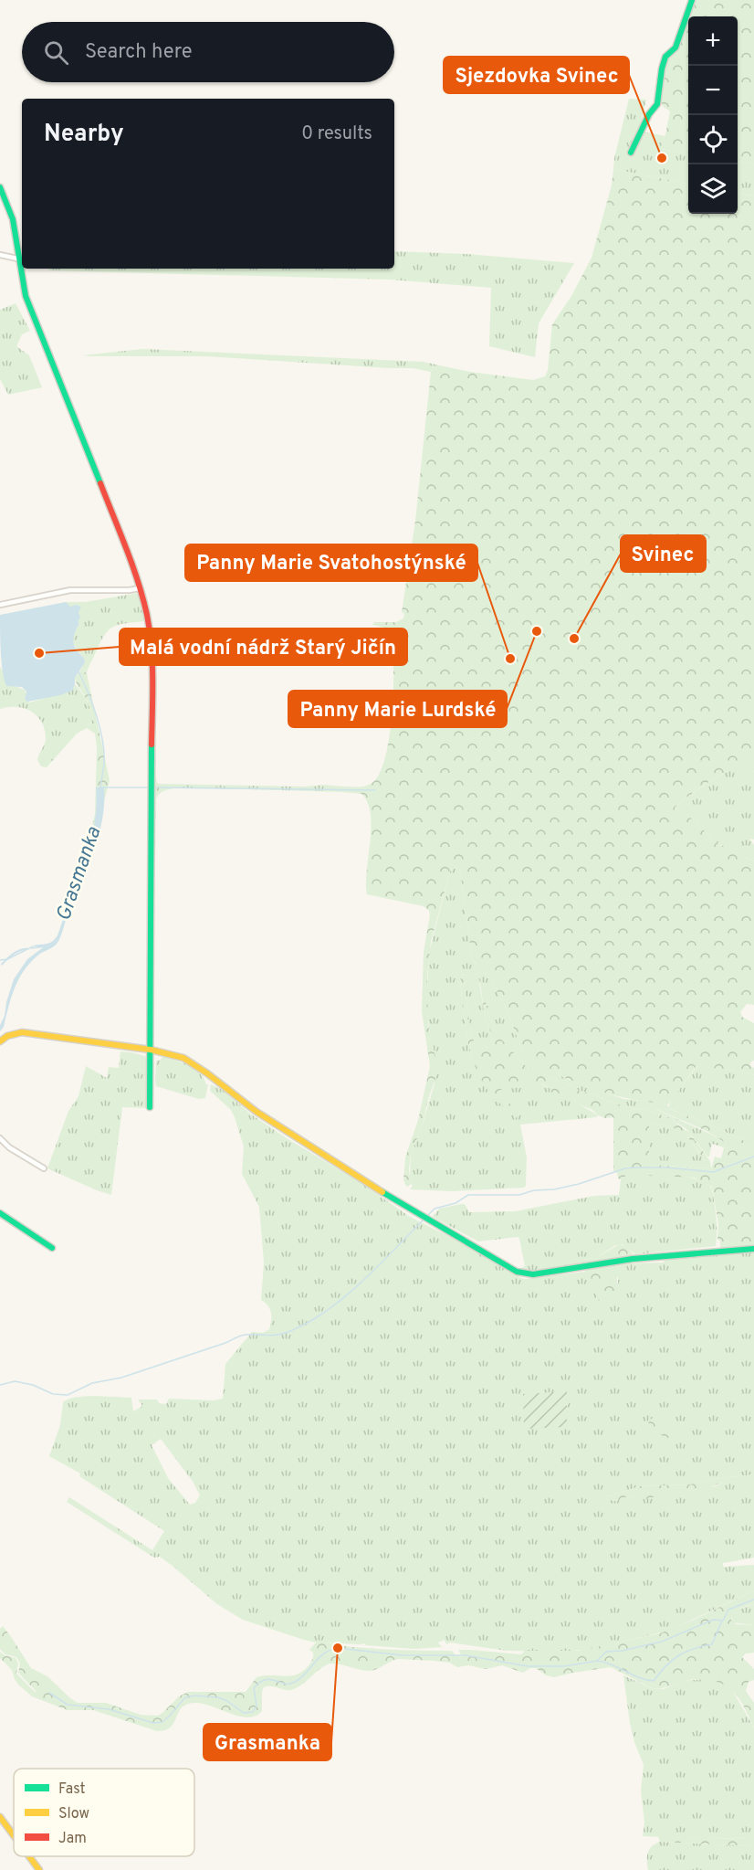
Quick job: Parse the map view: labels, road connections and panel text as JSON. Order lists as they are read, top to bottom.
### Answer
{
  "water": ["Grasmanka"],
  "places": [
    "Sjezdovka Svinec",
    "Panny Marie Lurdské",
    "Svinec",
    "Malá vodní nádrž Starý Jičín",
    "Panny Marie Svatohostýnské",
    "Grasmanka"
  ],
  "legend": ["Fast", "Slow", "Jam"],
  "page": {
    "map_buttons": ["+", "−"],
    "search": "Search here",
    "heading": ["Nearby", "0 results"]
  }
}
